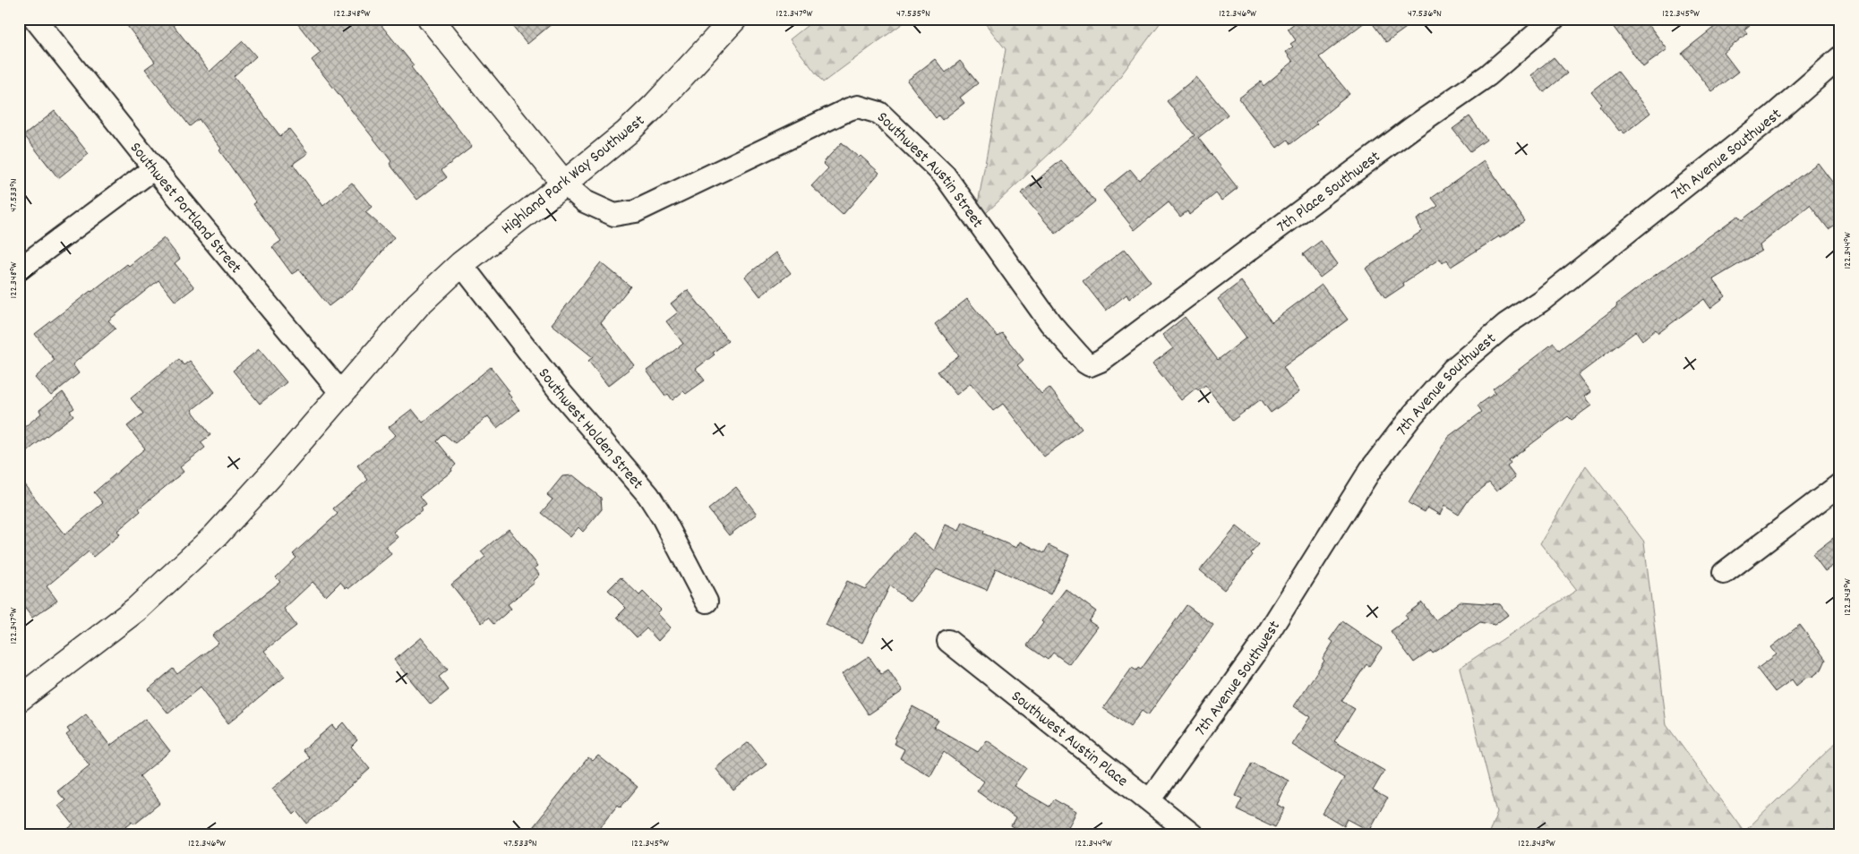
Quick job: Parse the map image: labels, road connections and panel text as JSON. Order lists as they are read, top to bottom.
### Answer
{
  "streets": {
    "street": [
      "7th Avenue Southwest",
      "Southwest Austin Street",
      "Highland Park Way Southwest",
      "7th Place Southwest",
      "Southwest Portland Street",
      "Southwest Holden Street",
      "Southwest Austin Place"
    ]
  },
  "crossings": [
    ["7th Avenue Southwest", "Southwest Austin Place"],
    ["Southwest Austin Street", "Highland Park Way Southwest"],
    ["Southwest Austin Street", "7th Place Southwest"],
    ["Highland Park Way Southwest", "Southwest Portland Street"],
    ["Highland Park Way Southwest", "Southwest Holden Street"]
  ],
  "coordinates": [
    "122.348°W",
    "122.347°W",
    "47.535°N",
    "122.346°W",
    "47.536°N",
    "122.345°W",
    "47.533°N",
    "122.344°W",
    "122.343°W"
  ]
}
